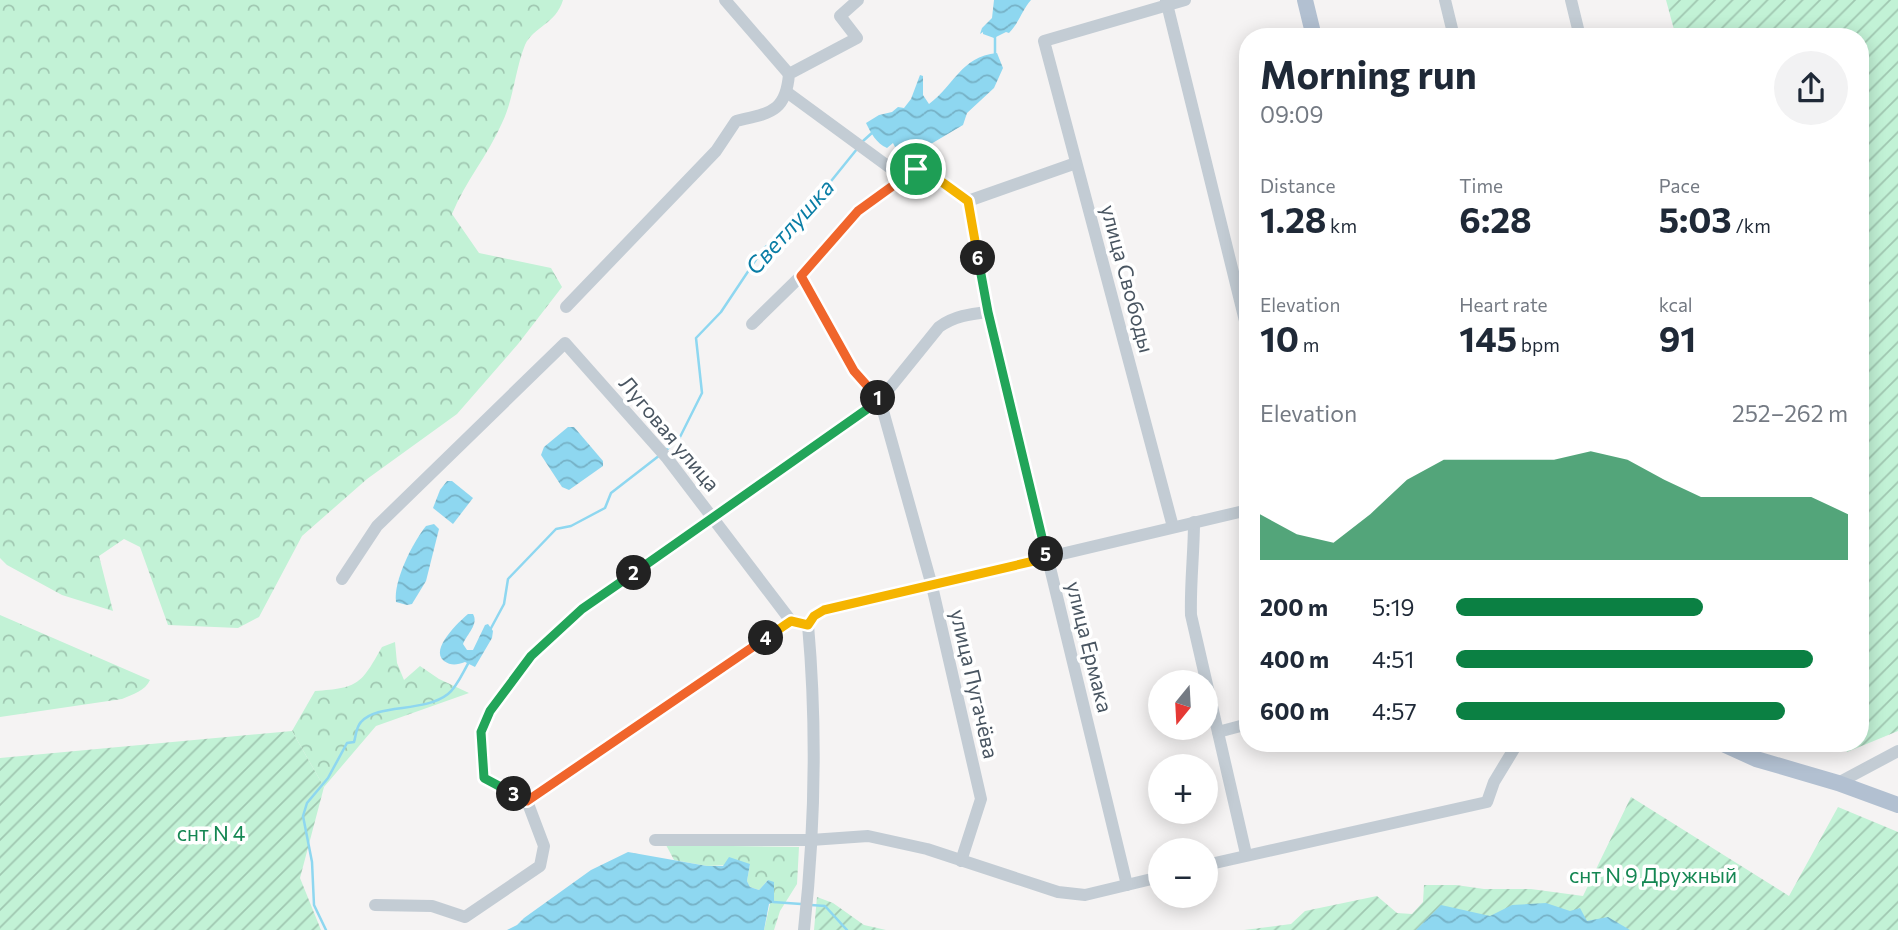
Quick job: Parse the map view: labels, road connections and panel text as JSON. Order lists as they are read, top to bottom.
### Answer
{
  "streets": {
    "street": [
      "улица Свободы",
      "Луговая улица",
      "улица Ермака",
      "улица Пугачёва"
    ]
  },
  "water": ["Светлушка"],
  "parks": ["снт N 4", "снт N 9 Дружный"],
  "north": "bottom",
  "page": {
    "heading": ["Morning run", "09:09"],
    "stats": [
      ["Distance", "1.28 km"],
      ["Time", "6:28"],
      ["Pace", "5:03 /km"],
      ["Elevation", "10 m"],
      ["Heart rate", "145 bpm"],
      ["kcal", "91"]
    ],
    "pins": [
      "6",
      "1",
      "5",
      "2",
      "4",
      "3"
    ],
    "chart": ["Elevation", "252–262 m"],
    "list": [
      {
        "name": "200 m",
        "note": "5:19"
      },
      {
        "name": "400 m",
        "note": "4:51"
      },
      {
        "name": "600 m",
        "note": "4:57"
      }
    ],
    "map_buttons": ["+", "−"]
  }
}
